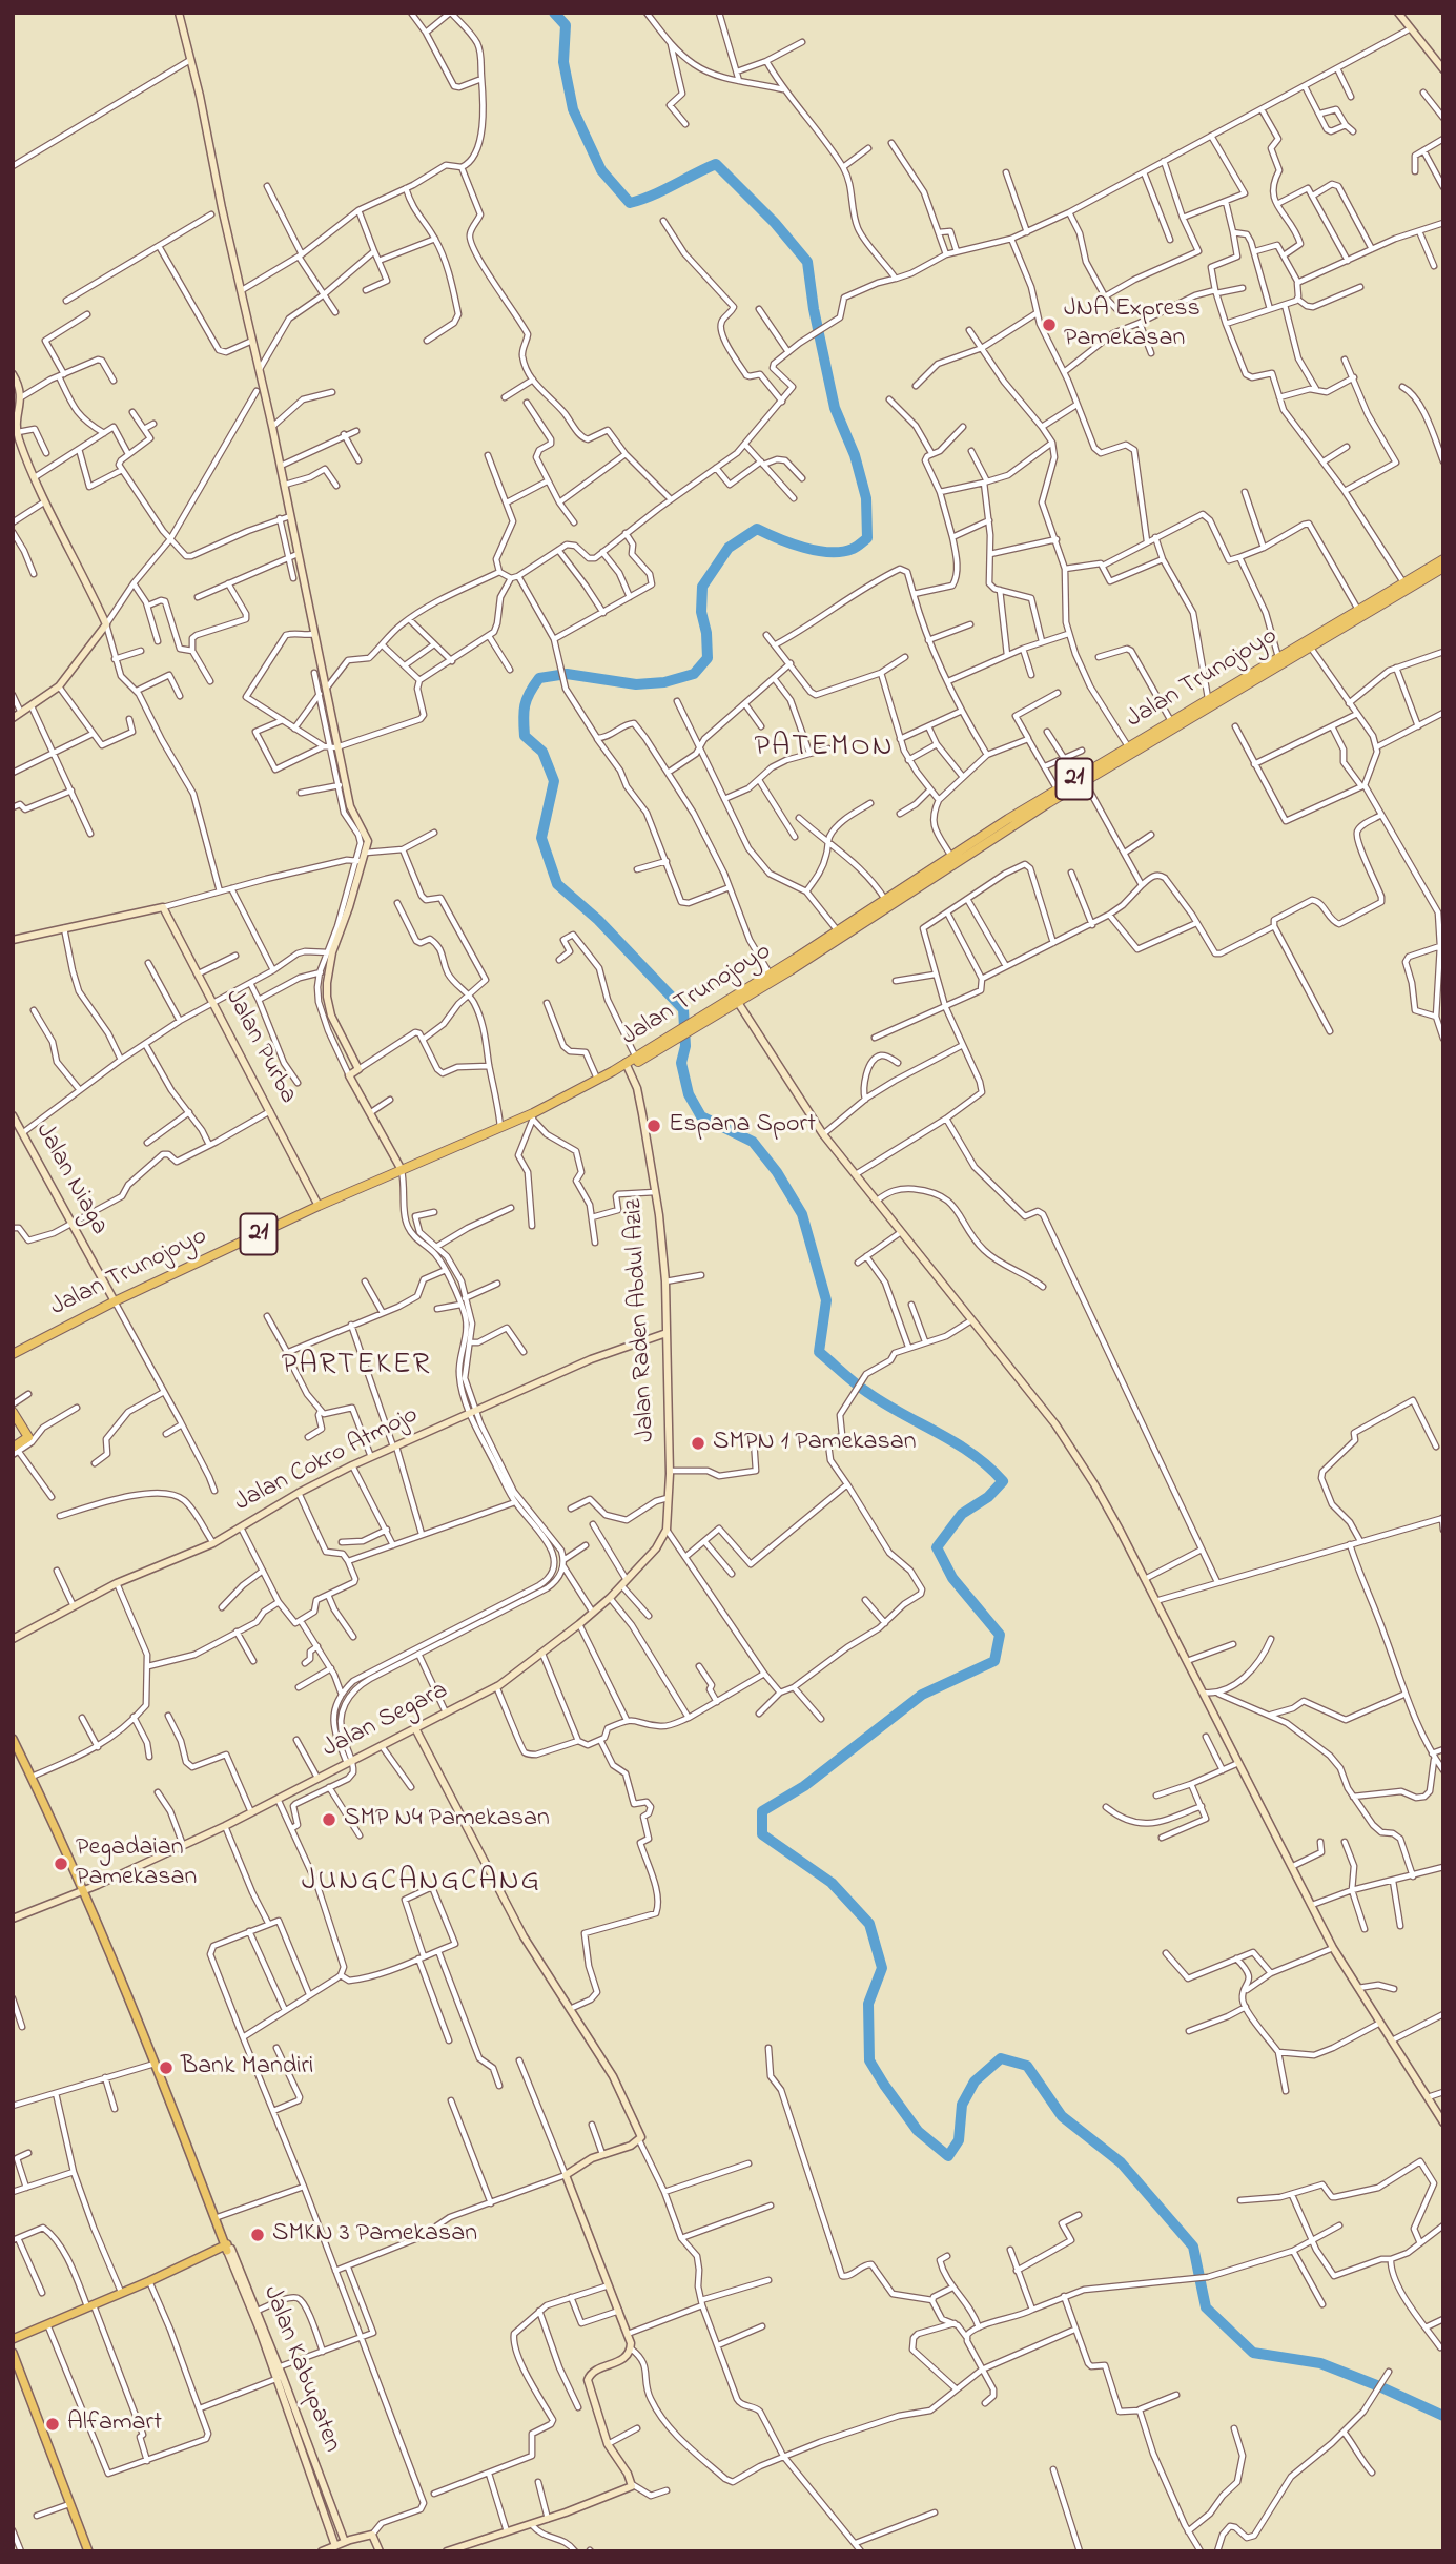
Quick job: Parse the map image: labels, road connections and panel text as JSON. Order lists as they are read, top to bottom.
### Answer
{
  "streets": {
    "highway": ["Jalan Trunojoyo", "21"],
    "main road": ["Jalan Kabupaten"],
    "street": [
      "Jalan Purba",
      "Jalan Niaga",
      "Jalan Raden Abdul Aziz",
      "Jalan Cokro Atmojo",
      "Jalan Segara"
    ]
  },
  "crossings": [
    ["Jalan Trunojoyo", "21"],
    ["Jalan Trunojoyo", "Jalan Purba"],
    ["Jalan Trunojoyo", "Jalan Niaga"],
    ["Jalan Trunojoyo", "Jalan Raden Abdul Aziz"],
    ["Jalan Raden Abdul Aziz", "Jalan Cokro Atmojo"],
    ["Jalan Raden Abdul Aziz", "Jalan Segara"],
    ["Jalan Segara", "Jalan Kabupaten"]
  ],
  "districts": ["PATEMON", "PARTEKER", "JUNGCANGCANG"],
  "places": [
    "JNA Express Pamekasan",
    "Espana Sport",
    "SMPN 1 Pamekasan",
    "SMP N4 Pamekasan",
    "Pegadaian Pamekasan",
    "Bank Mandiri",
    "SMKN 3 Pamekasan",
    "Alfamart"
  ]
}
